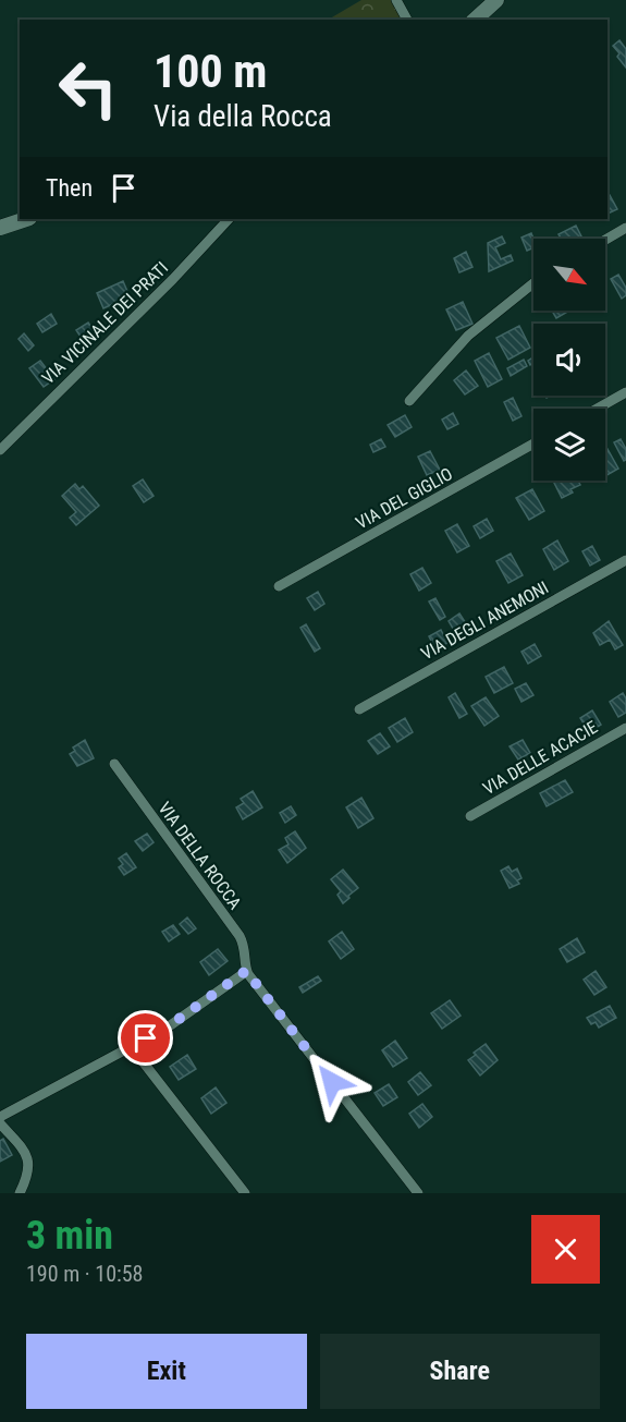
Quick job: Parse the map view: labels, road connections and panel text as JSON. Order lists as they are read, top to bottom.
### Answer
{
  "streets": {
    "street": [
      "VIA VICINALE DEI PRATI",
      "VIA DEL GIGLIO",
      "VIA DEGLI ANEMONI",
      "VIA DELLE ACACIE",
      "VIA DELLA ROCCA"
    ]
  },
  "north": "bottom right",
  "page": {
    "turn": ["100 m", "Via della Rocca"],
    "then": "Then",
    "heading": ["3 min", "190 m · 10:58"],
    "buttons": ["Exit", "Share"]
  }
}
